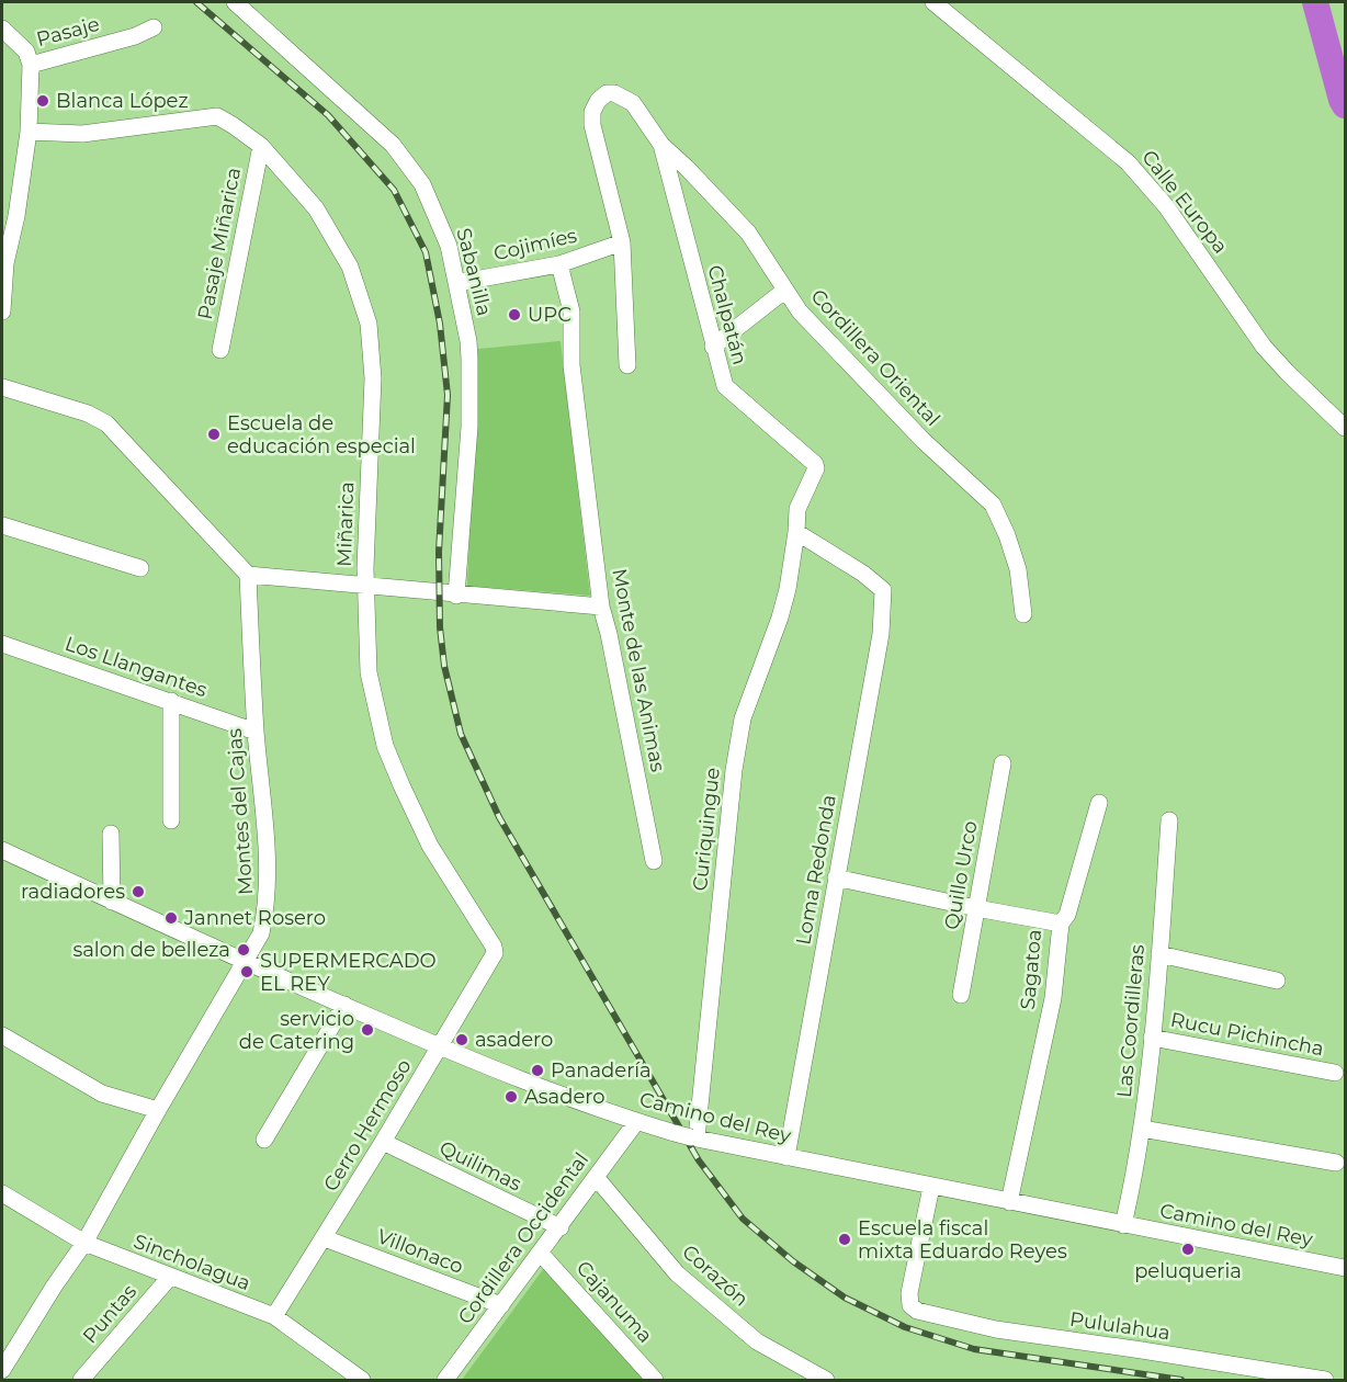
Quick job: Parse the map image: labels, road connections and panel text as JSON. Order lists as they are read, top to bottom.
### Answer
{
  "streets": {
    "street": [
      "Pasaje",
      "Calle Europa",
      "Pasaje Miñarica",
      "Cojimíes",
      "Sabanilla",
      "Chalpatán",
      "Cordillera Oriental",
      "Miñarica",
      "Los Llangantes",
      "Monte de las Animas",
      "Montes del Cajas",
      "Curiquingue",
      "Loma Redonda",
      "Quillo Urco",
      "Sagatoa",
      "Las Coordilleras",
      "Rucu Pichincha",
      "Camino del Rey",
      "Cerro Hermoso",
      "Quilimas",
      "Cordillera Occidental",
      "Villonaco",
      "Sincholagua",
      "Corazón",
      "Cajanuma",
      "Puntas",
      "Pululahua"
    ]
  },
  "crossings": [
    ["Pasaje Miñarica", "Miñarica"],
    ["Cojimíes", "Sabanilla"],
    ["Cojimíes", "Cordillera Oriental"],
    ["Cojimíes", "Monte de las Animas"],
    ["Chalpatán", "Cordillera Oriental"],
    ["Chalpatán", "Curiquingue"],
    ["Chalpatán", "Loma Redonda"],
    ["Miñarica", "Cerro Hermoso"],
    ["Los Llangantes", "Montes del Cajas"],
    ["Montes del Cajas", "Camino del Rey"],
    ["Montes del Cajas", "Sincholagua"],
    ["Curiquingue", "Loma Redonda"],
    ["Curiquingue", "Camino del Rey"],
    ["Loma Redonda", "Sagatoa"],
    ["Loma Redonda", "Camino del Rey"],
    ["Quillo Urco", "Sagatoa"],
    ["Sagatoa", "Camino del Rey"],
    ["Las Coordilleras", "Rucu Pichincha"],
    ["Las Coordilleras", "Camino del Rey"],
    ["Camino del Rey", "Cerro Hermoso"],
    ["Camino del Rey", "Cordillera Occidental"],
    ["Camino del Rey", "Pululahua"],
    ["Cerro Hermoso", "Quilimas"],
    ["Cerro Hermoso", "Villonaco"],
    ["Cerro Hermoso", "Sincholagua"],
    ["Quilimas", "Cordillera Occidental"],
    ["Cordillera Occidental", "Villonaco"],
    ["Cordillera Occidental", "Corazón"],
    ["Cordillera Occidental", "Cajanuma"],
    ["Sincholagua", "Puntas"]
  ],
  "places": [
    "Blanca López",
    "UPC",
    "Escuela de educación especial",
    "radiadores",
    "Jannet Rosero",
    "salon de belleza",
    "SUPERMERCADO EL REY",
    "servicio de Catering",
    "asadero",
    "Panadería",
    "Asadero",
    "Escuela fiscal mixta Eduardo Reyes",
    "peluqueria"
  ]
}
